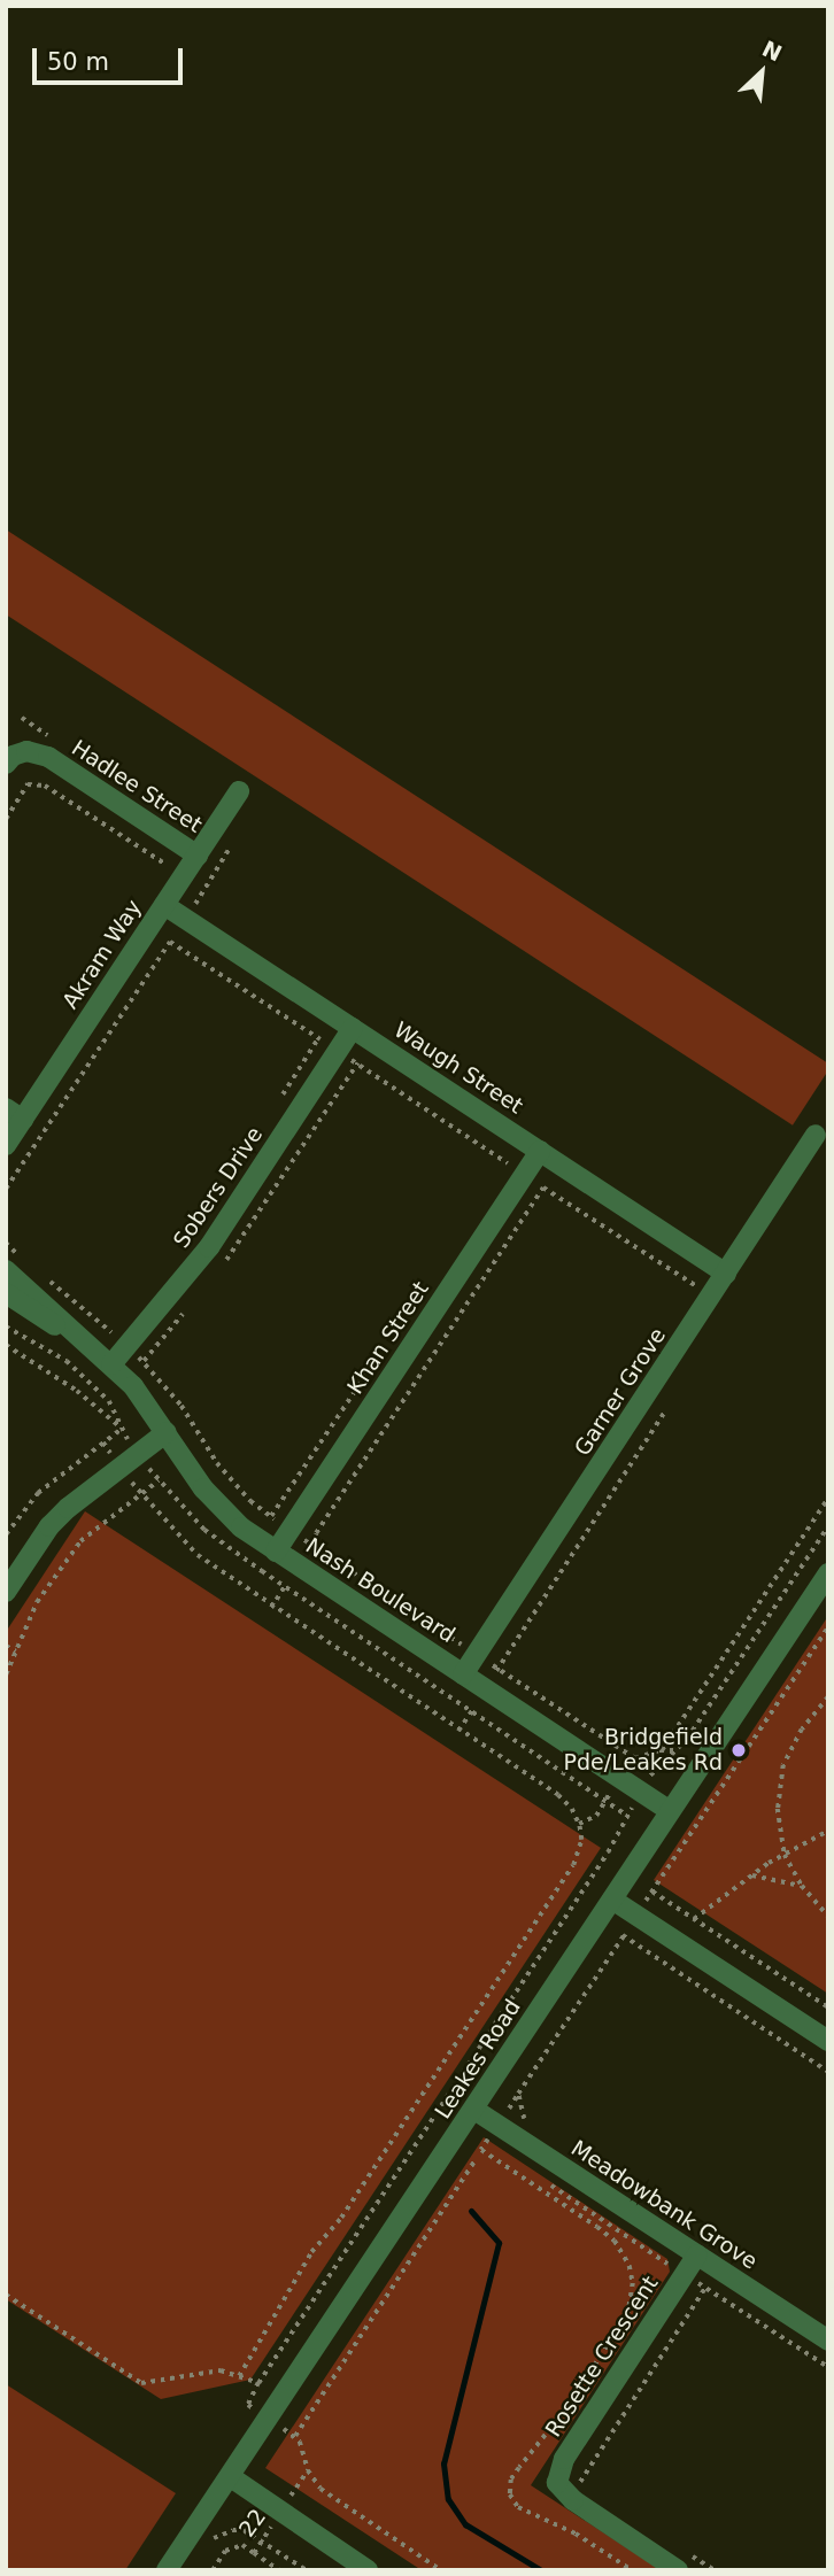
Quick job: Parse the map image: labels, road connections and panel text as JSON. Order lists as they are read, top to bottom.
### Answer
{
  "streets": {
    "street": [
      "Hadlee Street",
      "Akram Way",
      "Waugh Street",
      "Sobers Drive",
      "Khan Street",
      "Garner Grove",
      "Nash Boulevard",
      "Leakes Road",
      "Meadowbank Grove",
      "Rosette Crescent"
    ],
    "path": ["22"]
  },
  "crossings": [
    ["Hadlee Street", "Akram Way"],
    ["Akram Way", "Waugh Street"],
    ["Waugh Street", "Sobers Drive"],
    ["Waugh Street", "Khan Street"],
    ["Waugh Street", "Garner Grove"],
    ["Sobers Drive", "Nash Boulevard"],
    ["Khan Street", "Nash Boulevard"],
    ["Garner Grove", "Nash Boulevard"],
    ["Nash Boulevard", "Leakes Road"],
    ["Leakes Road", "Meadowbank Grove"],
    ["Meadowbank Grove", "Rosette Crescent"]
  ],
  "places": ["Bridgefield Pde/Leakes Rd"],
  "scale_bar": "50 m",
  "north": "top right"
}
